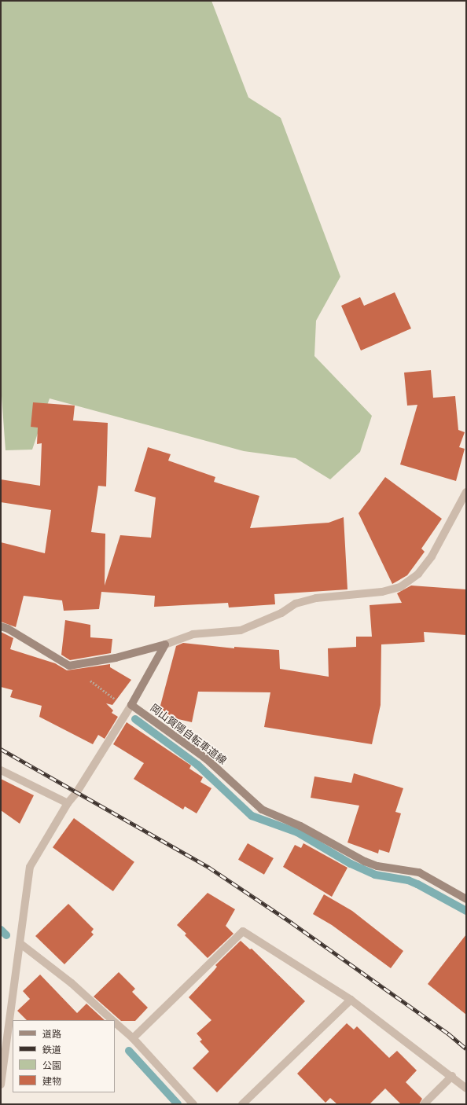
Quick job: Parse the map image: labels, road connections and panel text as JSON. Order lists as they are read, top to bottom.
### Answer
{
  "streets": {
    "main road": ["岡山賀陽自転車道線"]
  },
  "legend": [
    "道路",
    "鉄道",
    "公園",
    "建物"
  ]
}
